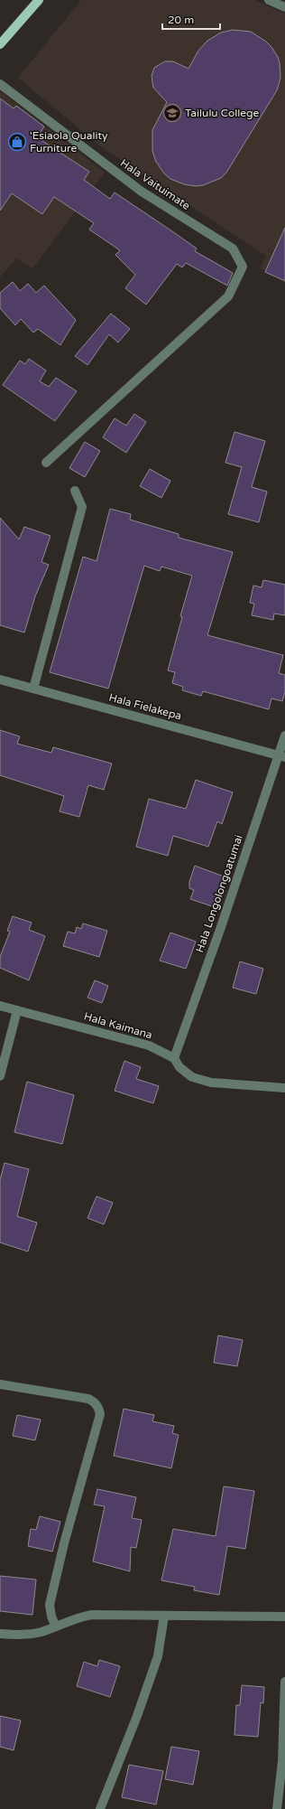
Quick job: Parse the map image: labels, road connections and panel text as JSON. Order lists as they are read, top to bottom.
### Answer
{
  "streets": {
    "street": [
      "Hala Vaituimate",
      "Hala Fielakepa",
      "Hala Longolongoatumai",
      "Hala Kaimana"
    ]
  },
  "crossings": [
    ["Hala Fielakepa", "Hala Longolongoatumai"],
    ["Hala Longolongoatumai", "Hala Kaimana"]
  ],
  "places": {
    "school or university": ["Tailulu College"],
    "shop": ["'Esiaola Quality Furniture"]
  },
  "scale_bar": "20 m"
}
